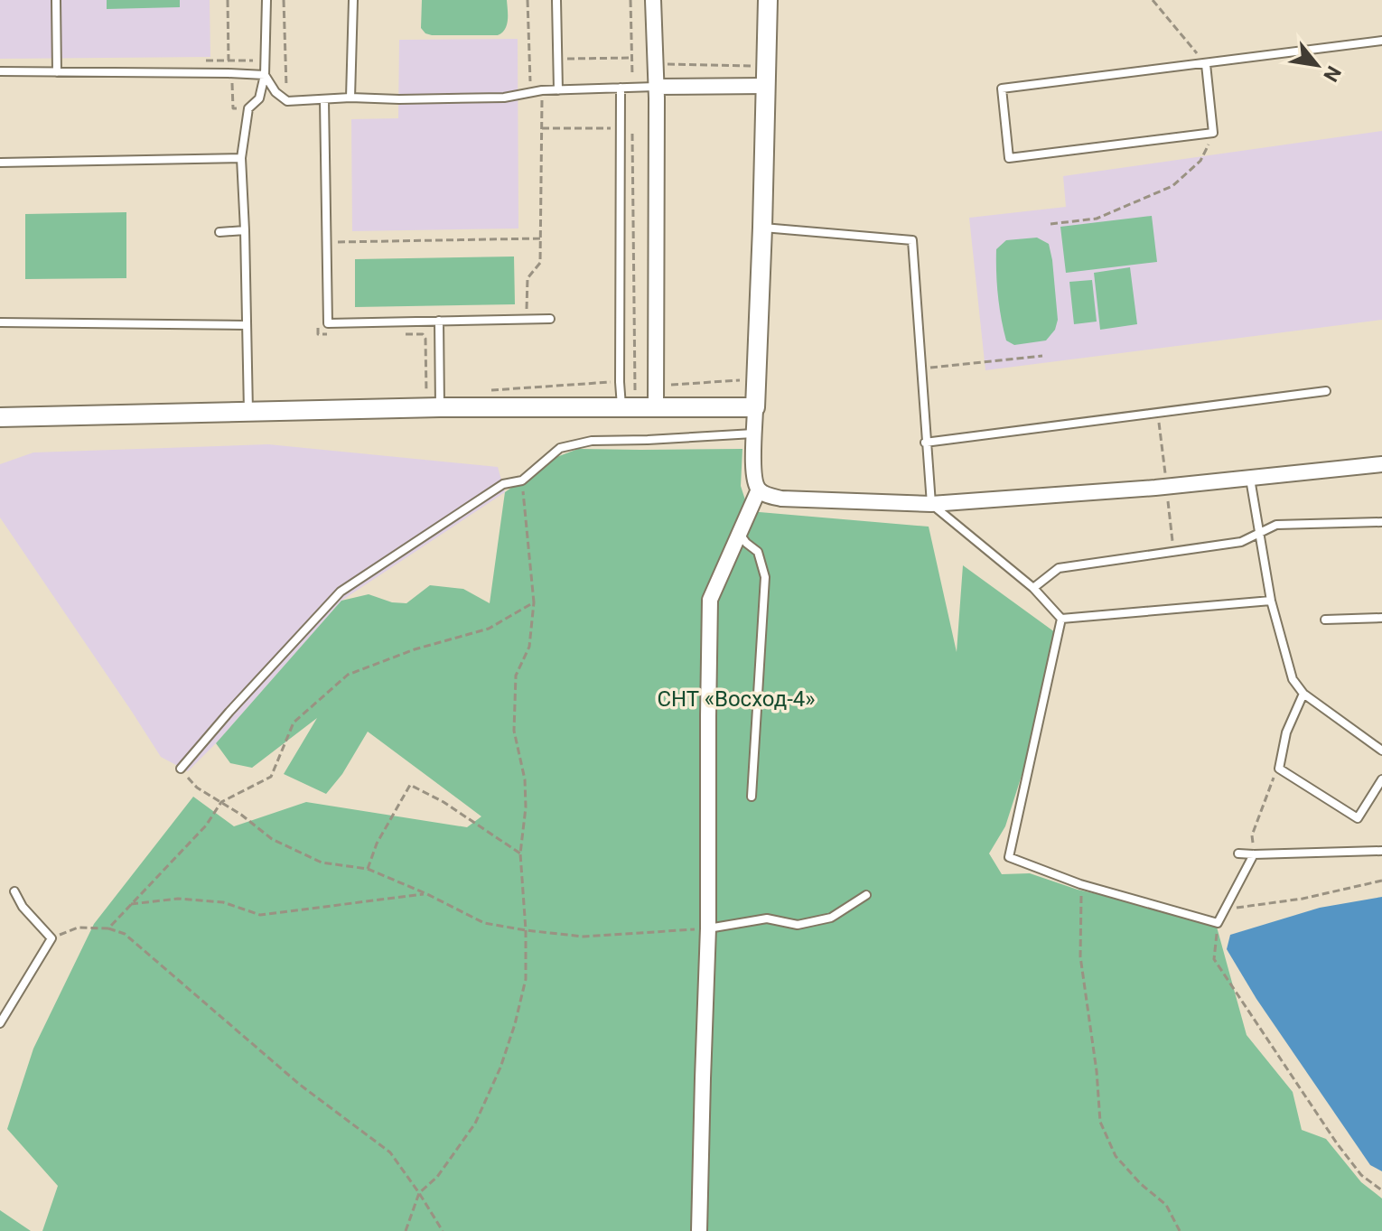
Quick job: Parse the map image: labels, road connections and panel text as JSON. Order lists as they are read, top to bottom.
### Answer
{
  "parks": ["СНТ «Восход-4»"],
  "north": "bottom right"
}
